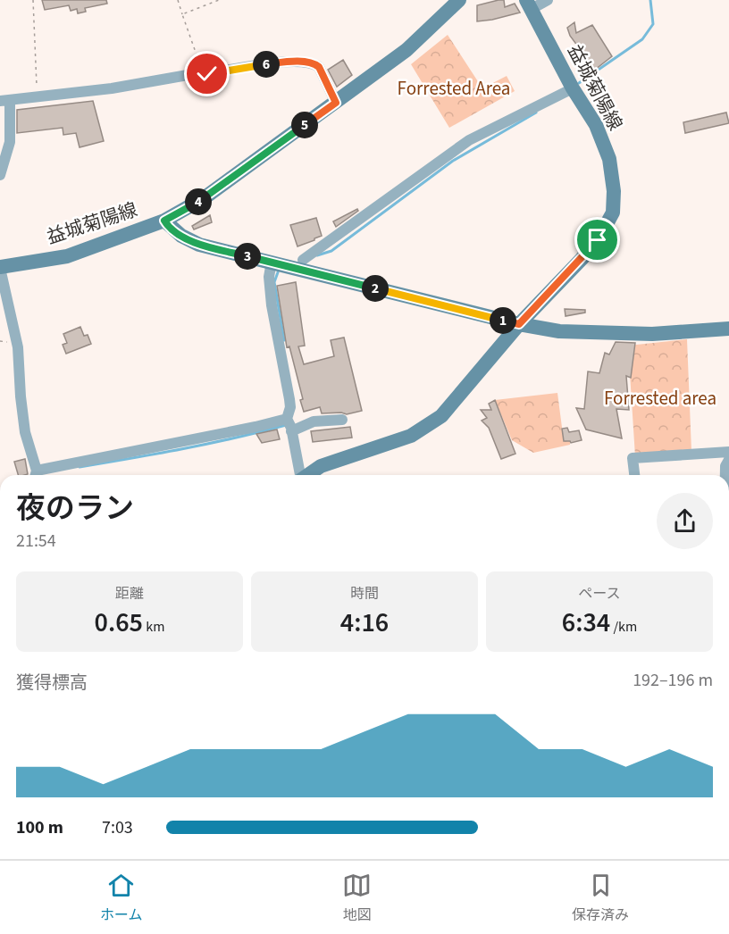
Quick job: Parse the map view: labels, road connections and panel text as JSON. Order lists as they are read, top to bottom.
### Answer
{
  "streets": {
    "main road": ["益城菊陽線"]
  },
  "parks": ["Forrested Area", "Forrested area"],
  "page": {
    "pins": [
      "6",
      "5",
      "4",
      "3",
      "2",
      "1"
    ],
    "heading": ["夜のラン", "21:54"],
    "stats": [
      ["距離", "0.65 km"],
      ["時間", "4:16"],
      ["ペース", "6:34 /km"]
    ],
    "chart": ["獲得標高", "192–196 m"],
    "list": [
      {
        "name": "100 m",
        "note": "7:03"
      }
    ],
    "tabs": ["ホーム", "地図", "保存済み"]
  }
}
